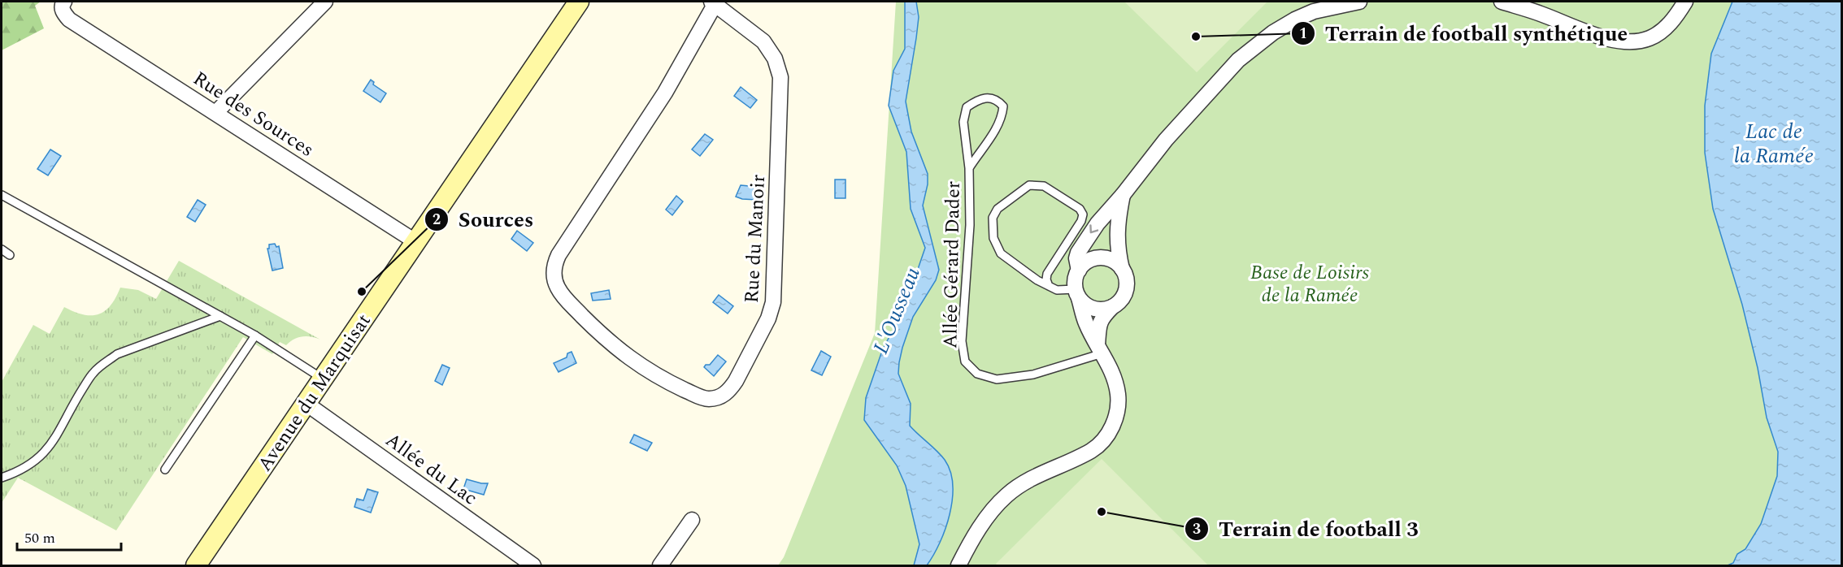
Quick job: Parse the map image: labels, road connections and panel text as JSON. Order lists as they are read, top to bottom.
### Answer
{
  "streets": {
    "main road": ["Avenue du Marquisat"],
    "street": ["Rue des Sources", "Rue du Manoir", "Allée du Lac"],
    "lane": ["Allée Gérard Dader"]
  },
  "crossings": [
    ["Rue des Sources", "Avenue du Marquisat"],
    ["Avenue du Marquisat", "Allée du Lac"]
  ],
  "water": ["Lac de la Ramée", "L'Ousseau"],
  "parks": ["Base de Loisirs de la Ramée"],
  "places": ["Terrain de football synthétique", "Sources", "Terrain de football 3"],
  "scale_bar": "50 m"
}
